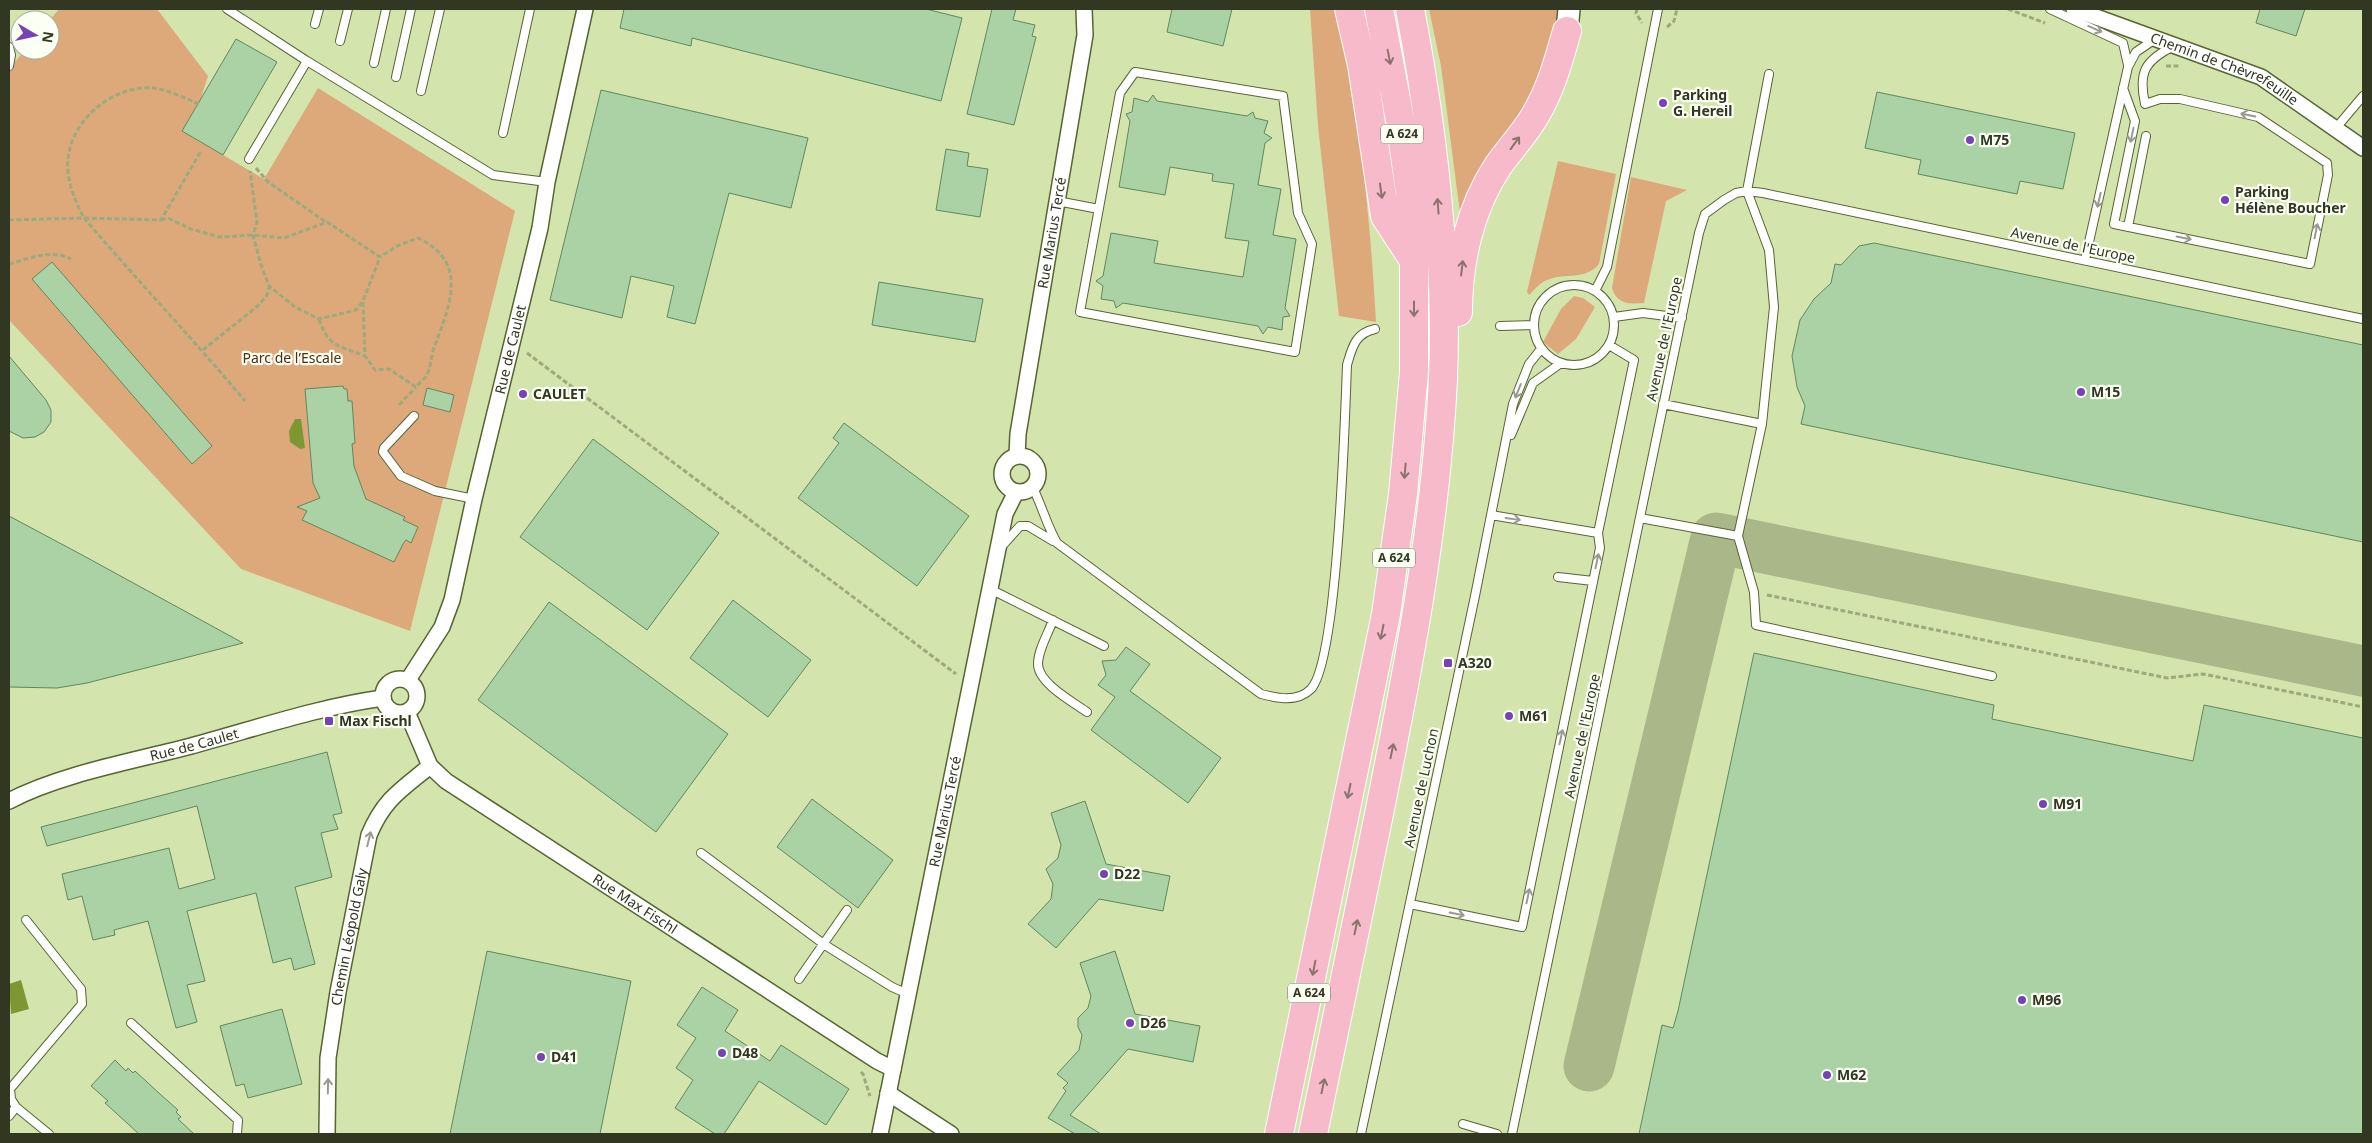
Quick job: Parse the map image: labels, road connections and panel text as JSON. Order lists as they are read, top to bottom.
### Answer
{
  "streets": {
    "highway": ["A 624"],
    "street": [
      "Chemin de Chèvrefeuille",
      "Rue Marius Tercé",
      "Rue de Caulet",
      "Rue Max Fischl",
      "Chemin Léopold Galy"
    ],
    "lane": ["Avenue de l'Europe", "Avenue de Luchon"]
  },
  "crossings": [
    ["Rue Marius Tercé", "Rue Max Fischl"],
    ["Rue de Caulet", "Rue Max Fischl"],
    ["Rue Max Fischl", "Chemin Léopold Galy"]
  ],
  "one_way": ["Chemin Léopold Galy"],
  "parks": ["Parc de l’Escale"],
  "places": {
    "other": [
      "Parking G. Hereil",
      "M75",
      "Parking Hélène Boucher",
      "M15",
      "CAULET",
      "M61",
      "M91",
      "D22",
      "M96",
      "D26",
      "D48",
      "D41",
      "M62"
    ],
    "transit": ["A320", "Max Fischl"]
  },
  "north": "right"
}
